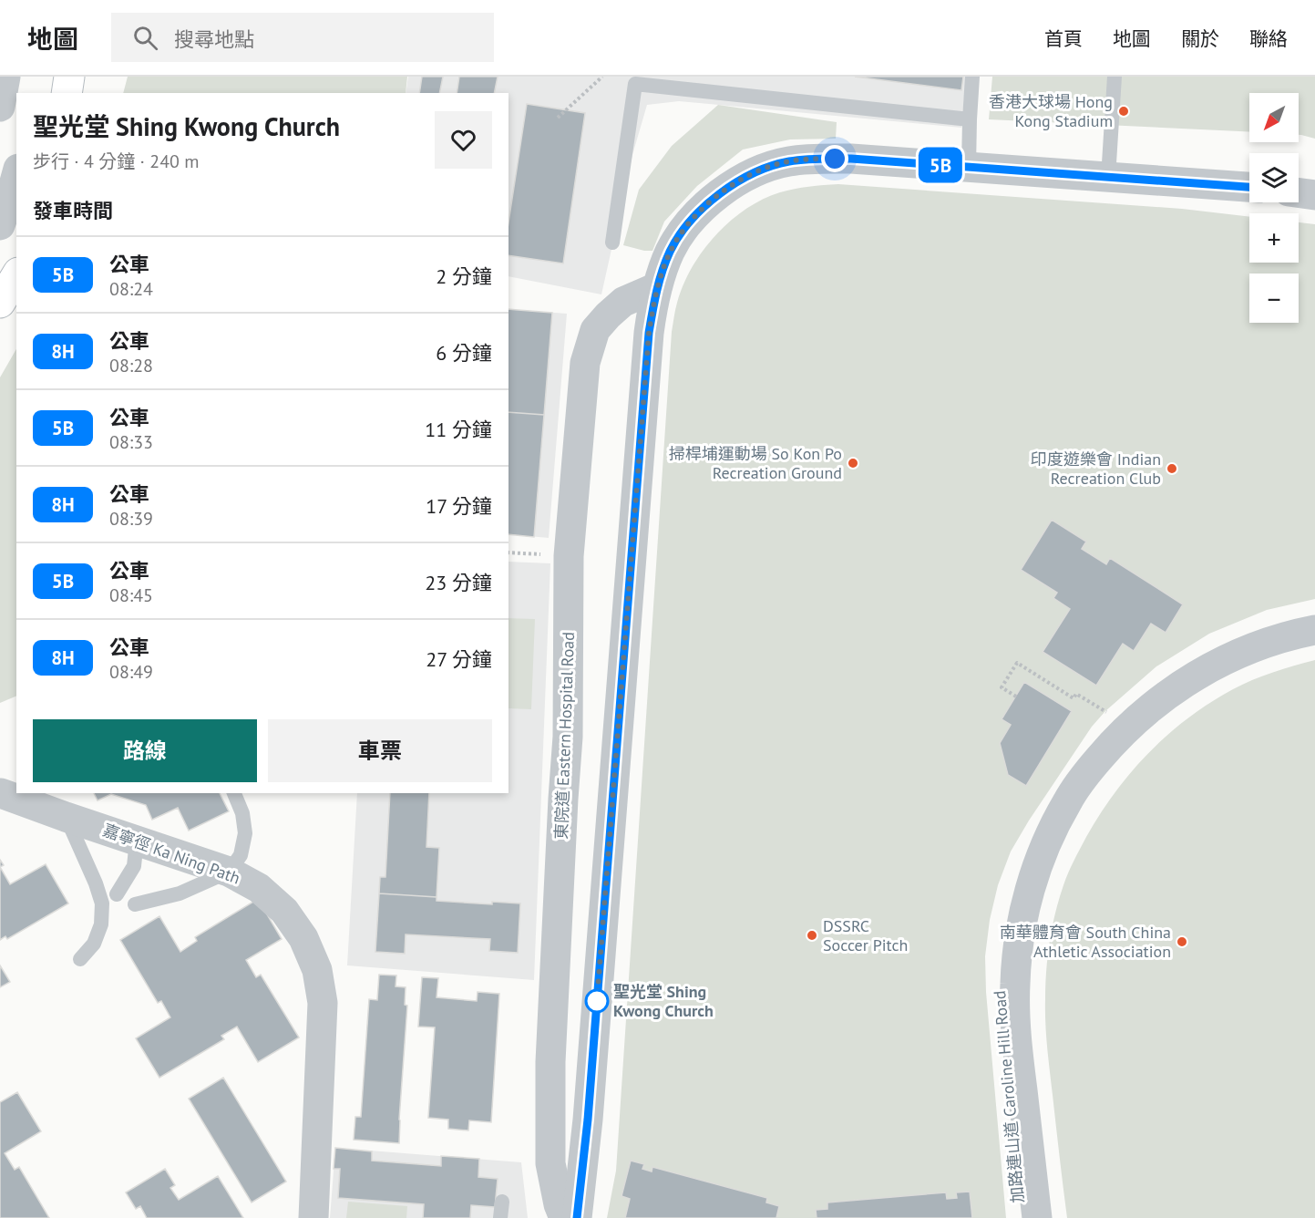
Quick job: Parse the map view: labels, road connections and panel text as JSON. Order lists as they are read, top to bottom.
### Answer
{
  "streets": {
    "street": ["東院道 Eastern Hospital Road", "嘉寧徑 Ka Ning Path", "加路連山道 Caroline Hill Road"]
  },
  "places": [
    "香港大球場 Hong Kong Stadium",
    "掃桿埔運動場 So Kon Po Recreation Ground",
    "印度遊樂會 Indian Recreation Club",
    "DSSRC Soccer Pitch",
    "南華體育會 South China Athletic Association",
    "聖光堂 Shing Kwong Church"
  ],
  "lines": ["bus line 5B"],
  "north": "bottom left",
  "page": {
    "header": "地圖",
    "search": "搜尋地點",
    "nav": [
      "首頁",
      "地圖",
      "關於",
      "聯絡"
    ],
    "on_map": "5B",
    "map_buttons": ["+", "−"],
    "heading": [
      ["聖光堂 Shing Kwong Church", "步行 · 4 分鐘 · 240 m"],
      "發車時間"
    ],
    "list": [
      {
        "mark": "5B",
        "name": "公車",
        "note": "08:24",
        "value": "2 分鐘"
      },
      {
        "mark": "8H",
        "name": "公車",
        "note": "08:28",
        "value": "6 分鐘"
      },
      {
        "mark": "5B",
        "name": "公車",
        "note": "08:33",
        "value": "11 分鐘"
      },
      {
        "mark": "8H",
        "name": "公車",
        "note": "08:39",
        "value": "17 分鐘"
      },
      {
        "mark": "5B",
        "name": "公車",
        "note": "08:45",
        "value": "23 分鐘"
      },
      {
        "mark": "8H",
        "name": "公車",
        "note": "08:49",
        "value": "27 分鐘"
      }
    ],
    "buttons": ["路線", "車票"]
  }
}
